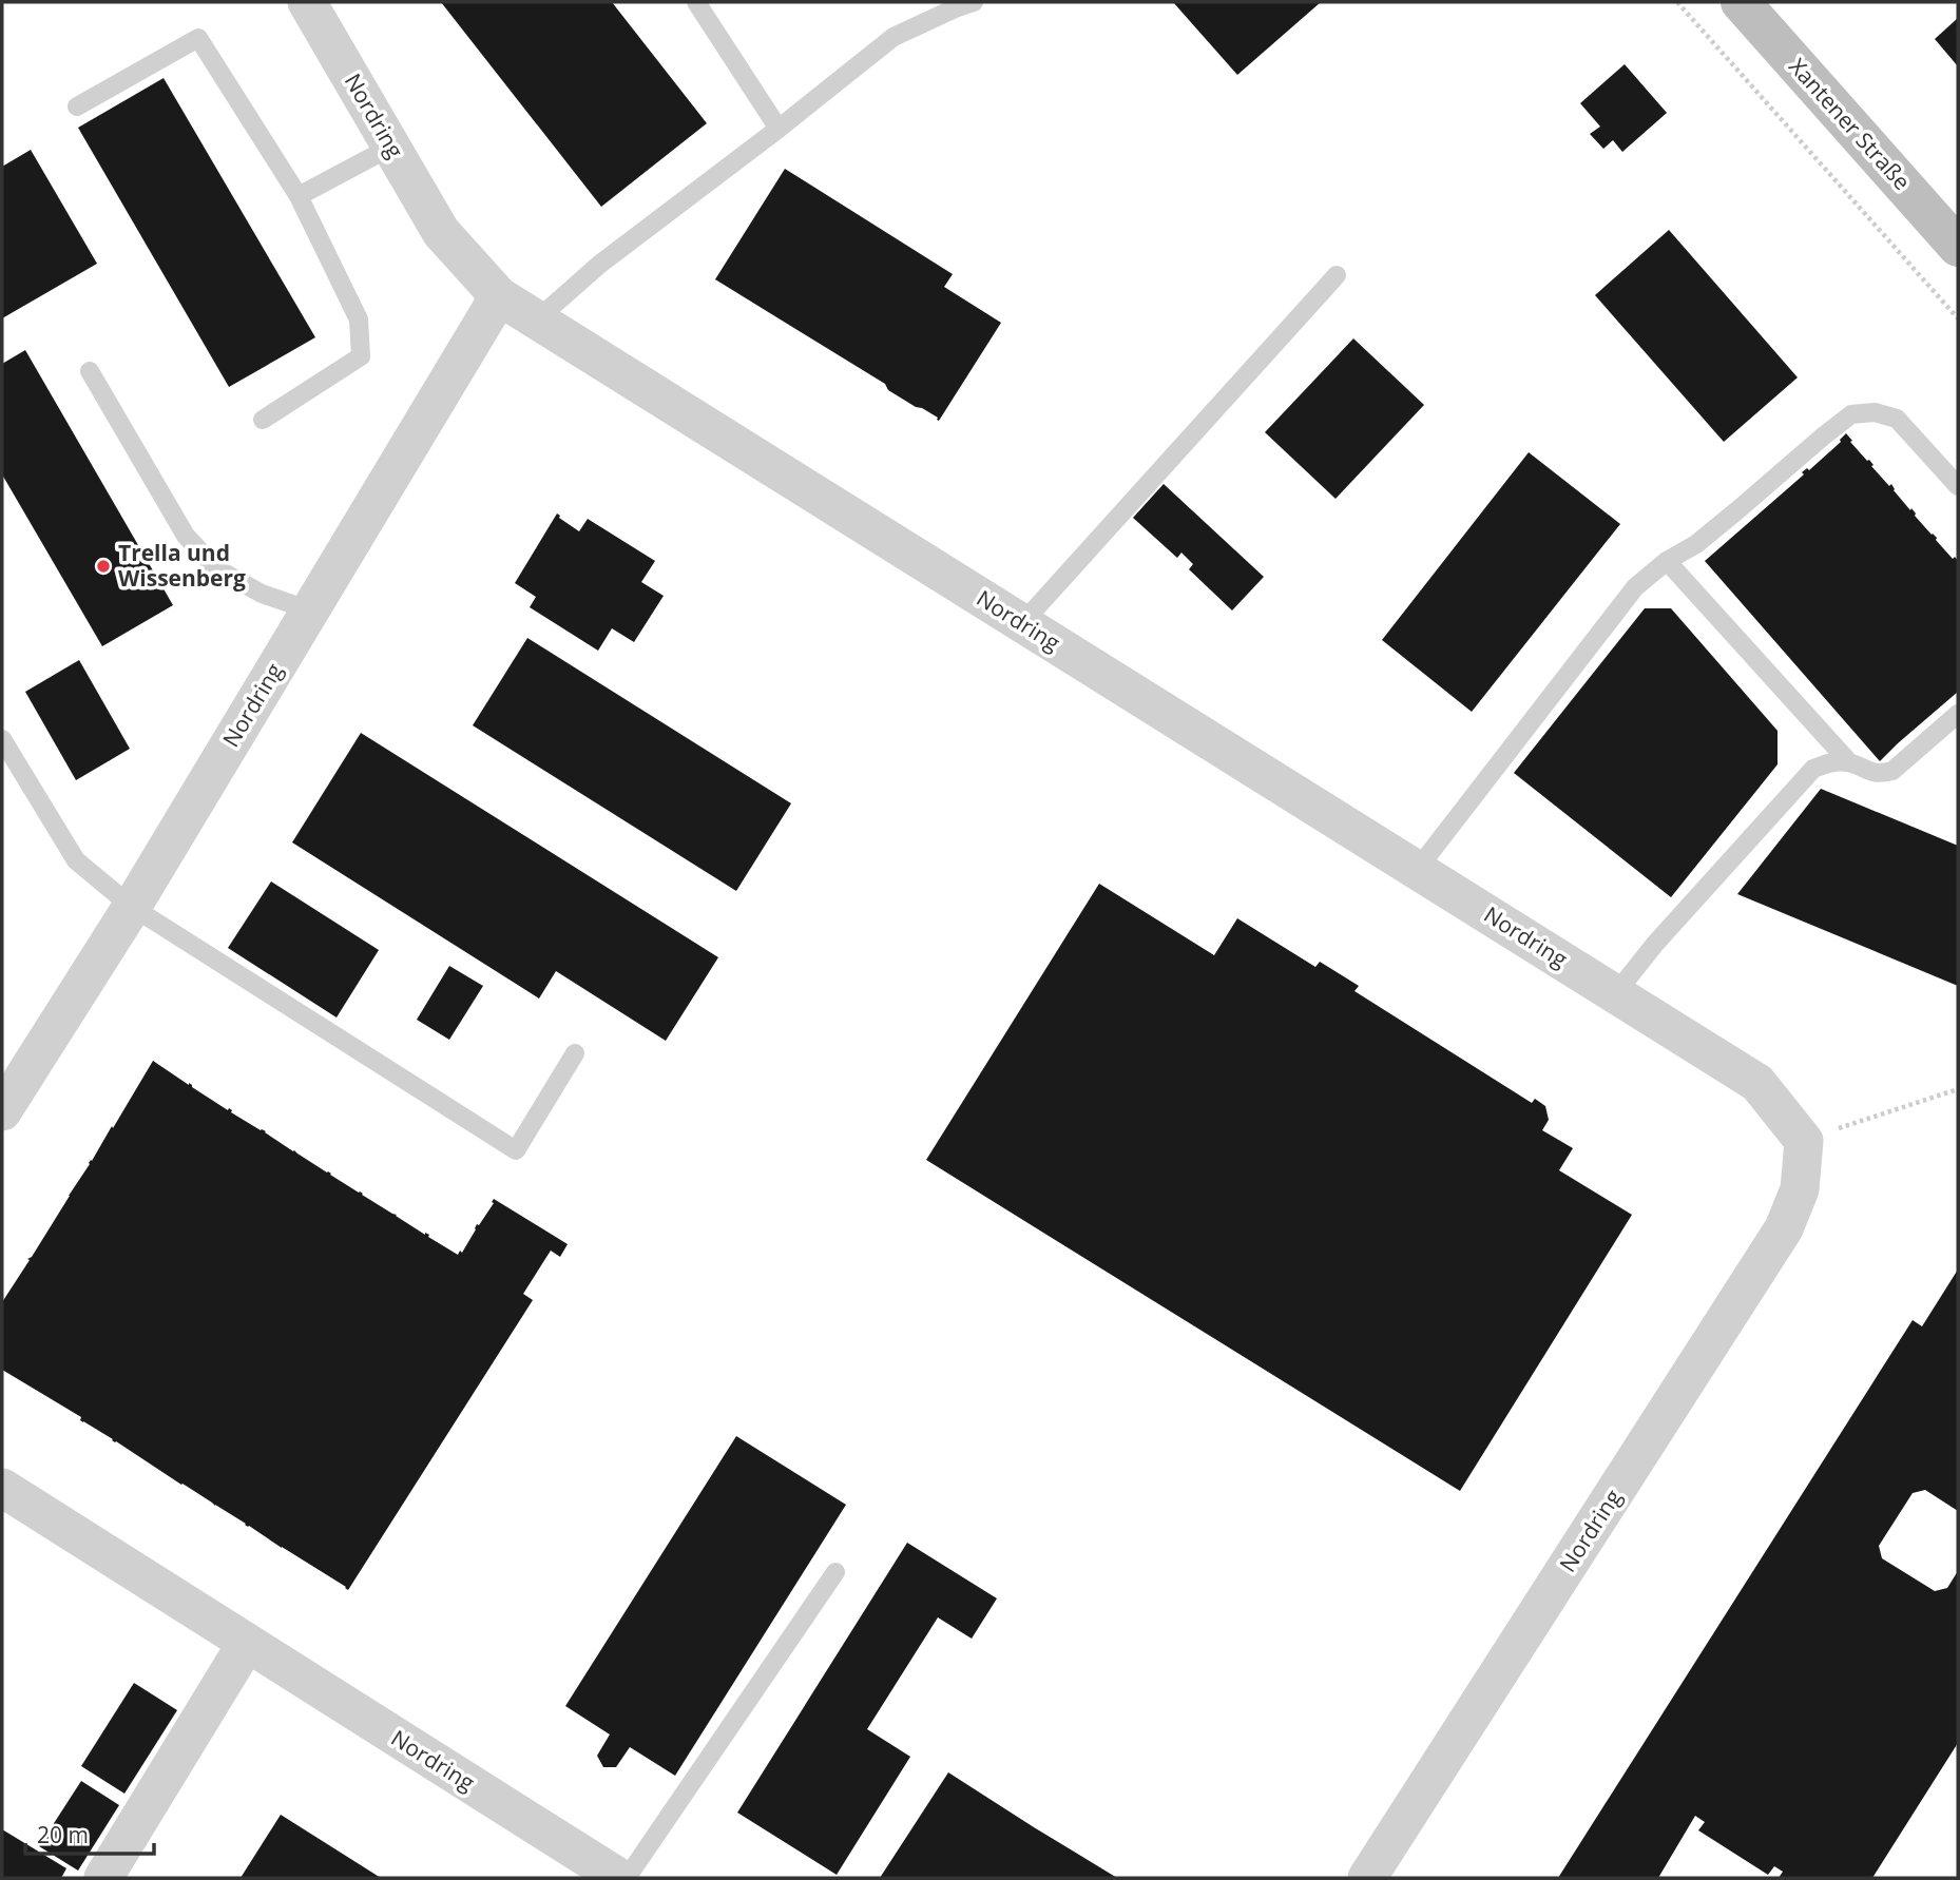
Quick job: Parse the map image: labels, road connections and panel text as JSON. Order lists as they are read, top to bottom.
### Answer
{
  "streets": {
    "main road": ["Xantener Straße"],
    "street": ["Nordring"]
  },
  "places": ["Trella und Wissenberg"],
  "scale_bar": "20 m"
}
